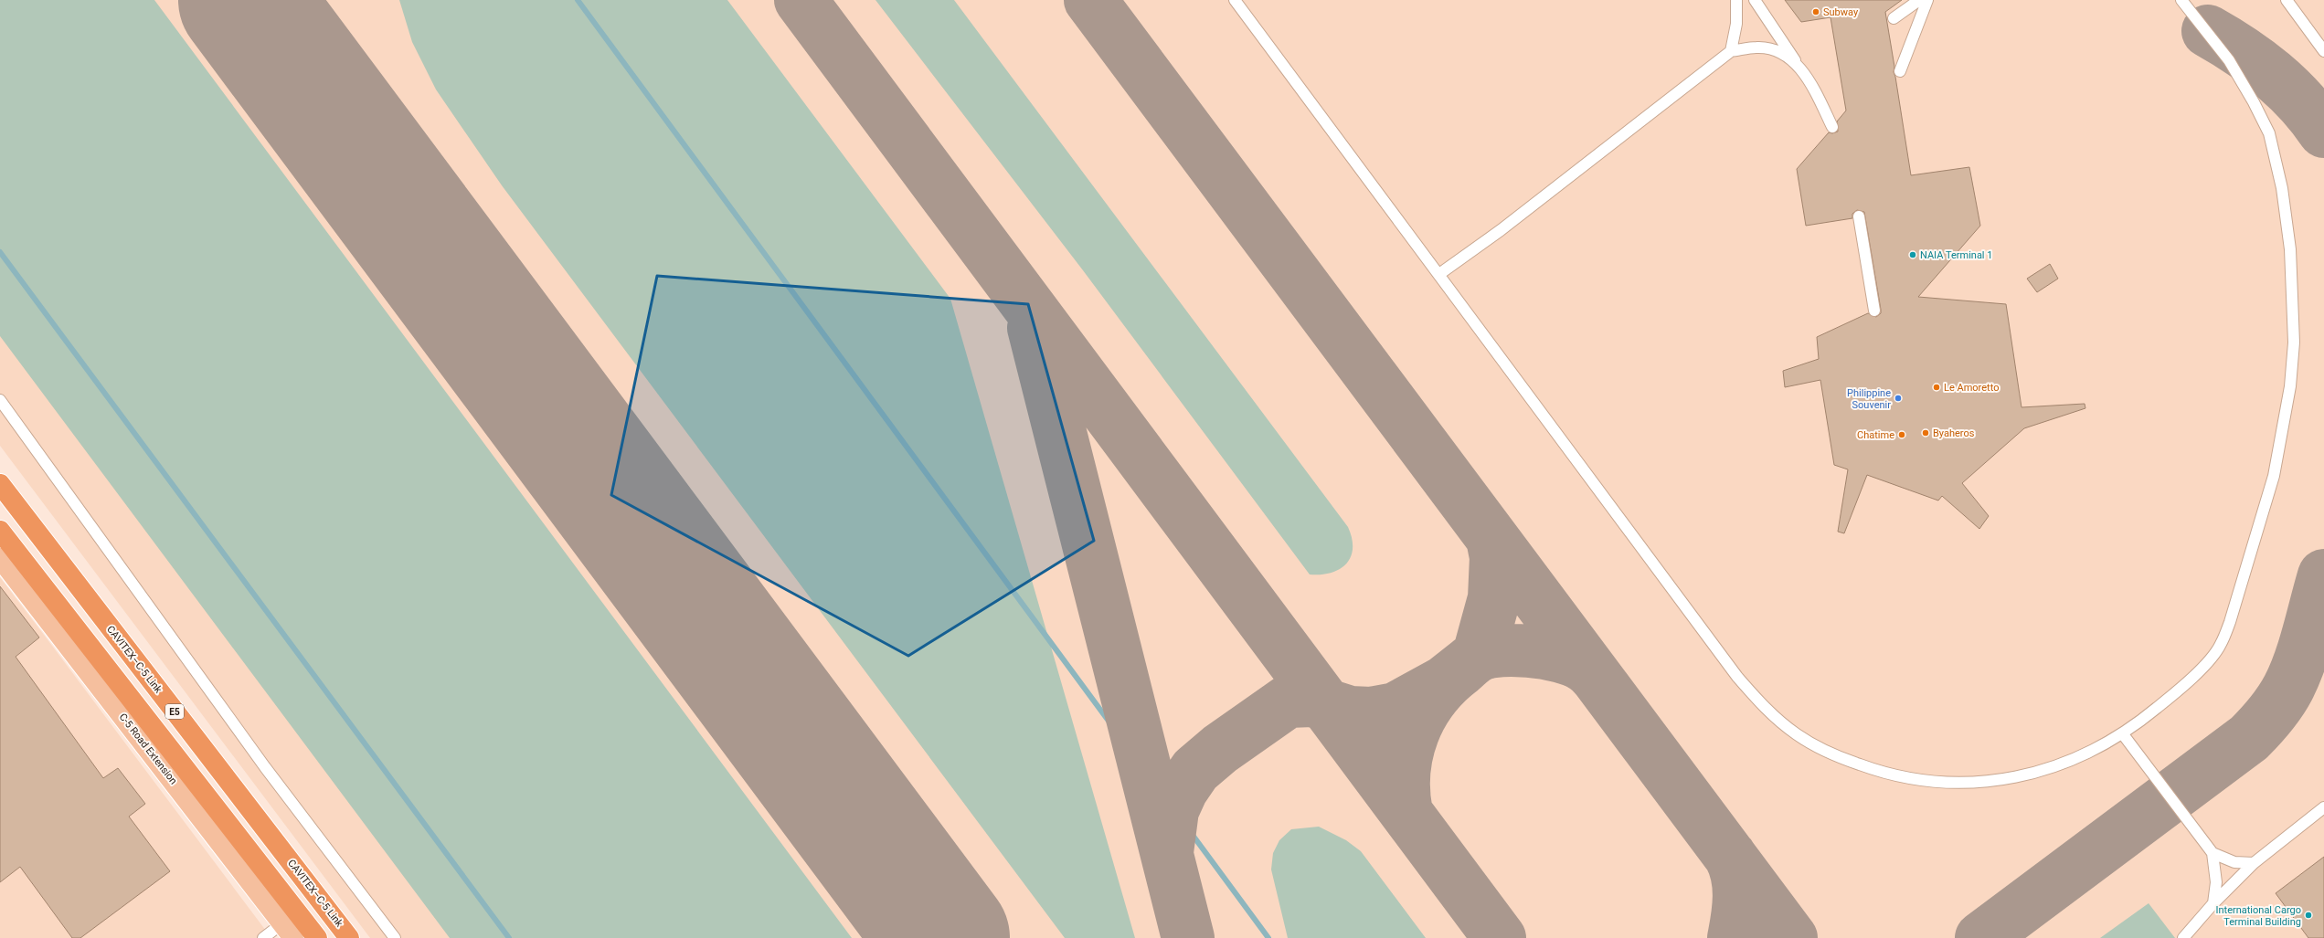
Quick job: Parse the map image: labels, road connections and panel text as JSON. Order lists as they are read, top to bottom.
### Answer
{
  "streets": {
    "highway": ["CAVITEX–C-5 Link", "E5"],
    "main road": ["C-5 Road Extension"]
  },
  "places": [
    "Subway",
    "NAIA Terminal 1",
    "Le Amoretto",
    "Philippine Souvenir",
    "Byaheros",
    "Chatime",
    "International Cargo Terminal Building"
  ]
}
